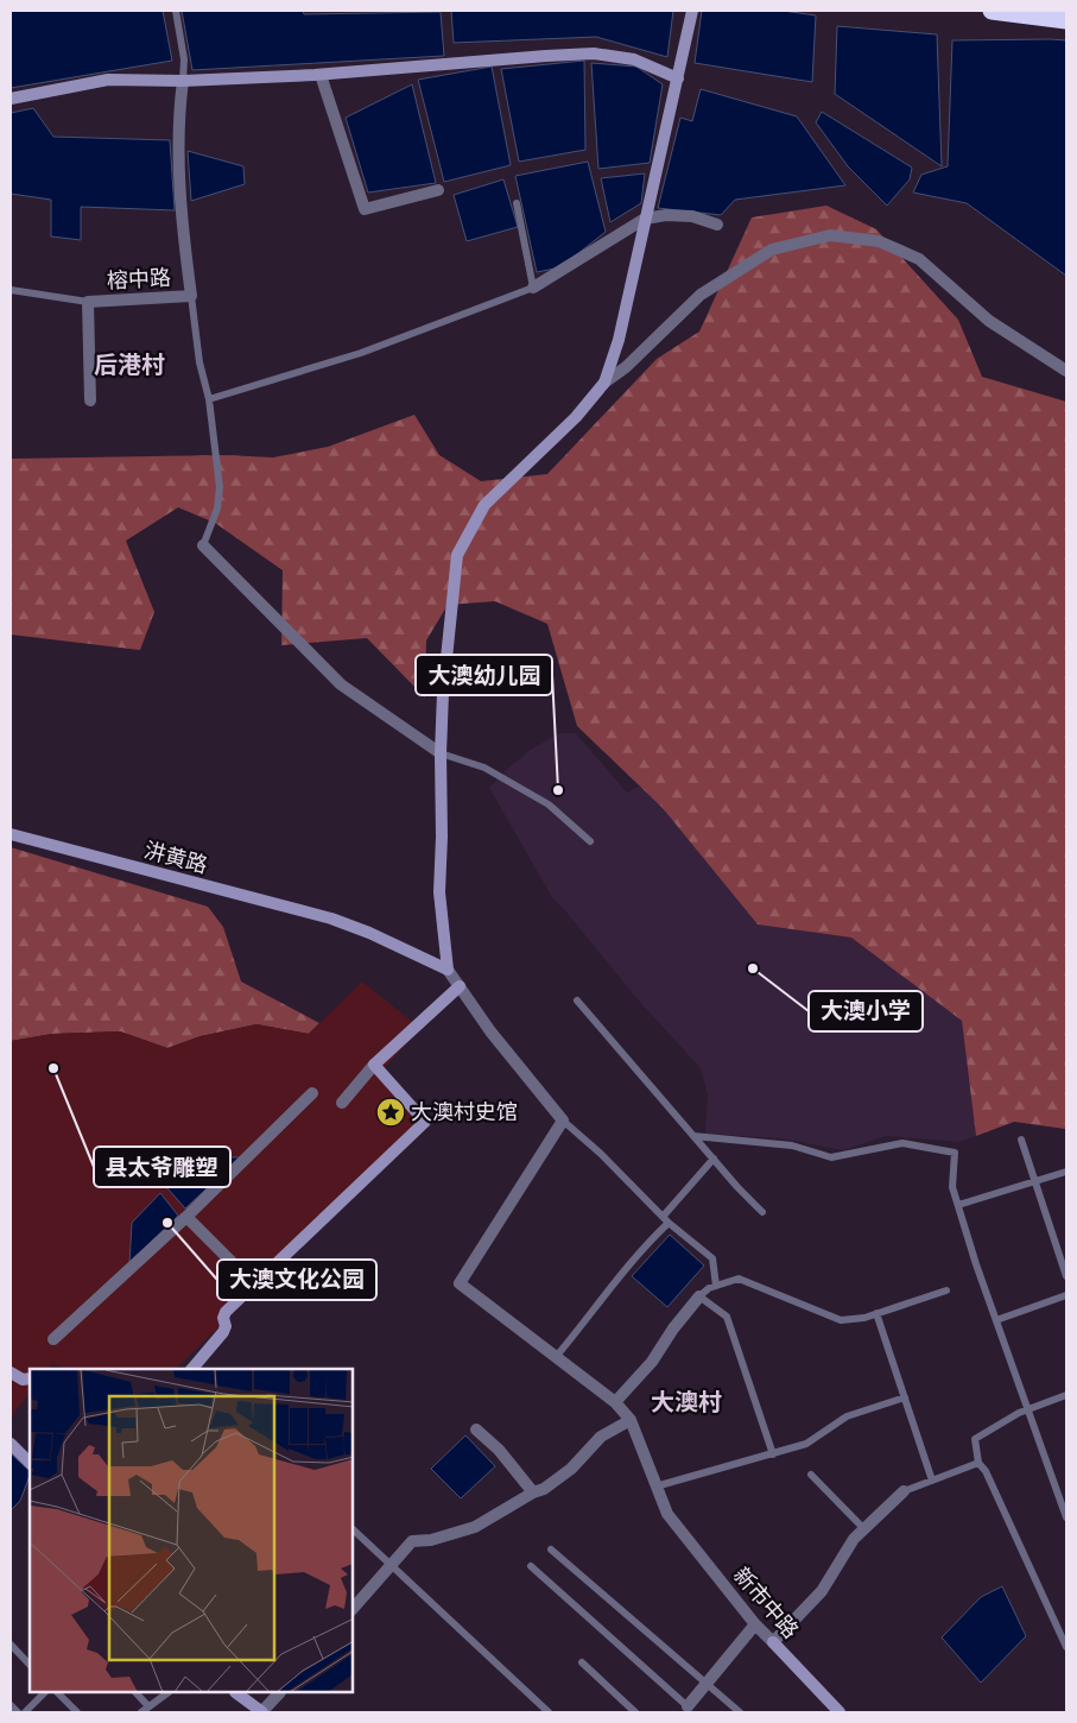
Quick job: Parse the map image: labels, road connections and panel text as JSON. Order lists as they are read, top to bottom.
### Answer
{
  "streets": {
    "main road": ["汫黄路", "新市中路"],
    "street": ["榕中路"]
  },
  "districts": ["后港村", "大澳村"],
  "places": {
    "other": [
      "大澳幼儿园",
      "大澳小学",
      "县太爷雕塑",
      "大澳文化公园"
    ],
    "place": ["大澳村史馆"]
  }
}
